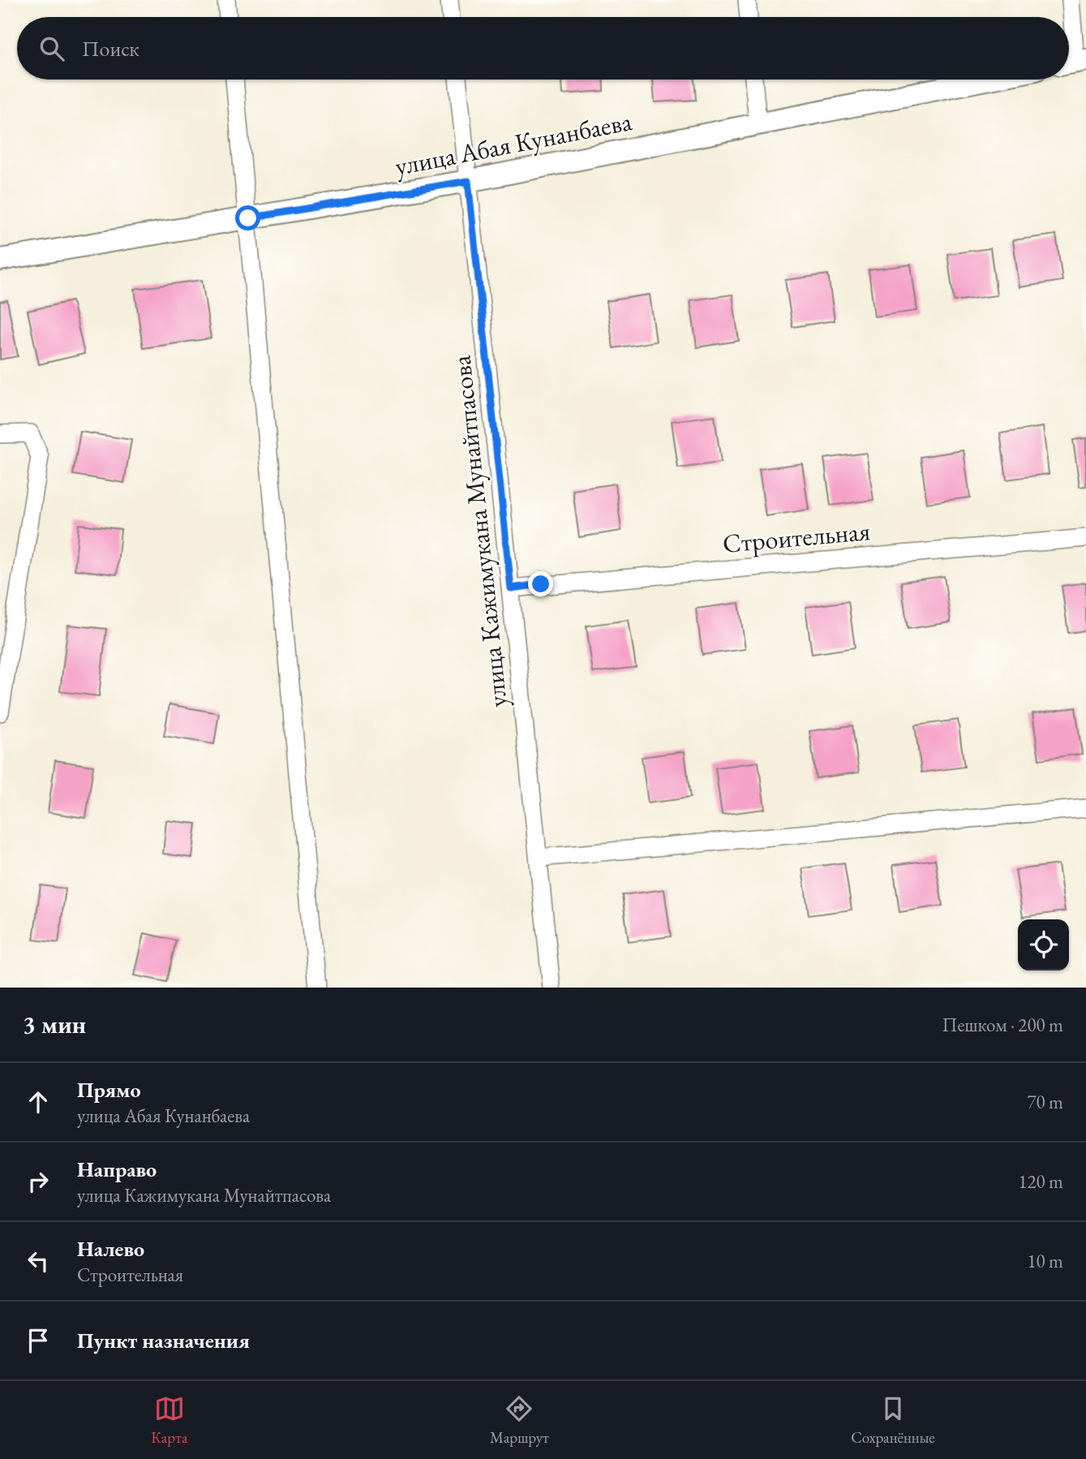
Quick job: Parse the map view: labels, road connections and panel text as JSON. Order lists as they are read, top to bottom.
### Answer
{
  "streets": {
    "street": ["улица Абая Кунанбаева", "улица Кажимукана Мунайтпасова", "Строительная"]
  },
  "crossings": [
    ["улица Абая Кунанбаева", "улица Кажимукана Мунайтпасова"],
    ["улица Кажимукана Мунайтпасова", "Строительная"]
  ],
  "page": {
    "search": "Поиск",
    "heading": ["3 мин", "Пешком · 200 m"],
    "list": [
      ["Прямо", "улица Абая Кунанбаева", "70 m"],
      ["Направо", "улица Кажимукана Мунайтпасова", "120 m"],
      ["Налево", "Строительная", "10 m"],
      "Пункт назначения"
    ],
    "nav": ["Карта", "Маршрут", "Сохранённые"]
  }
}
